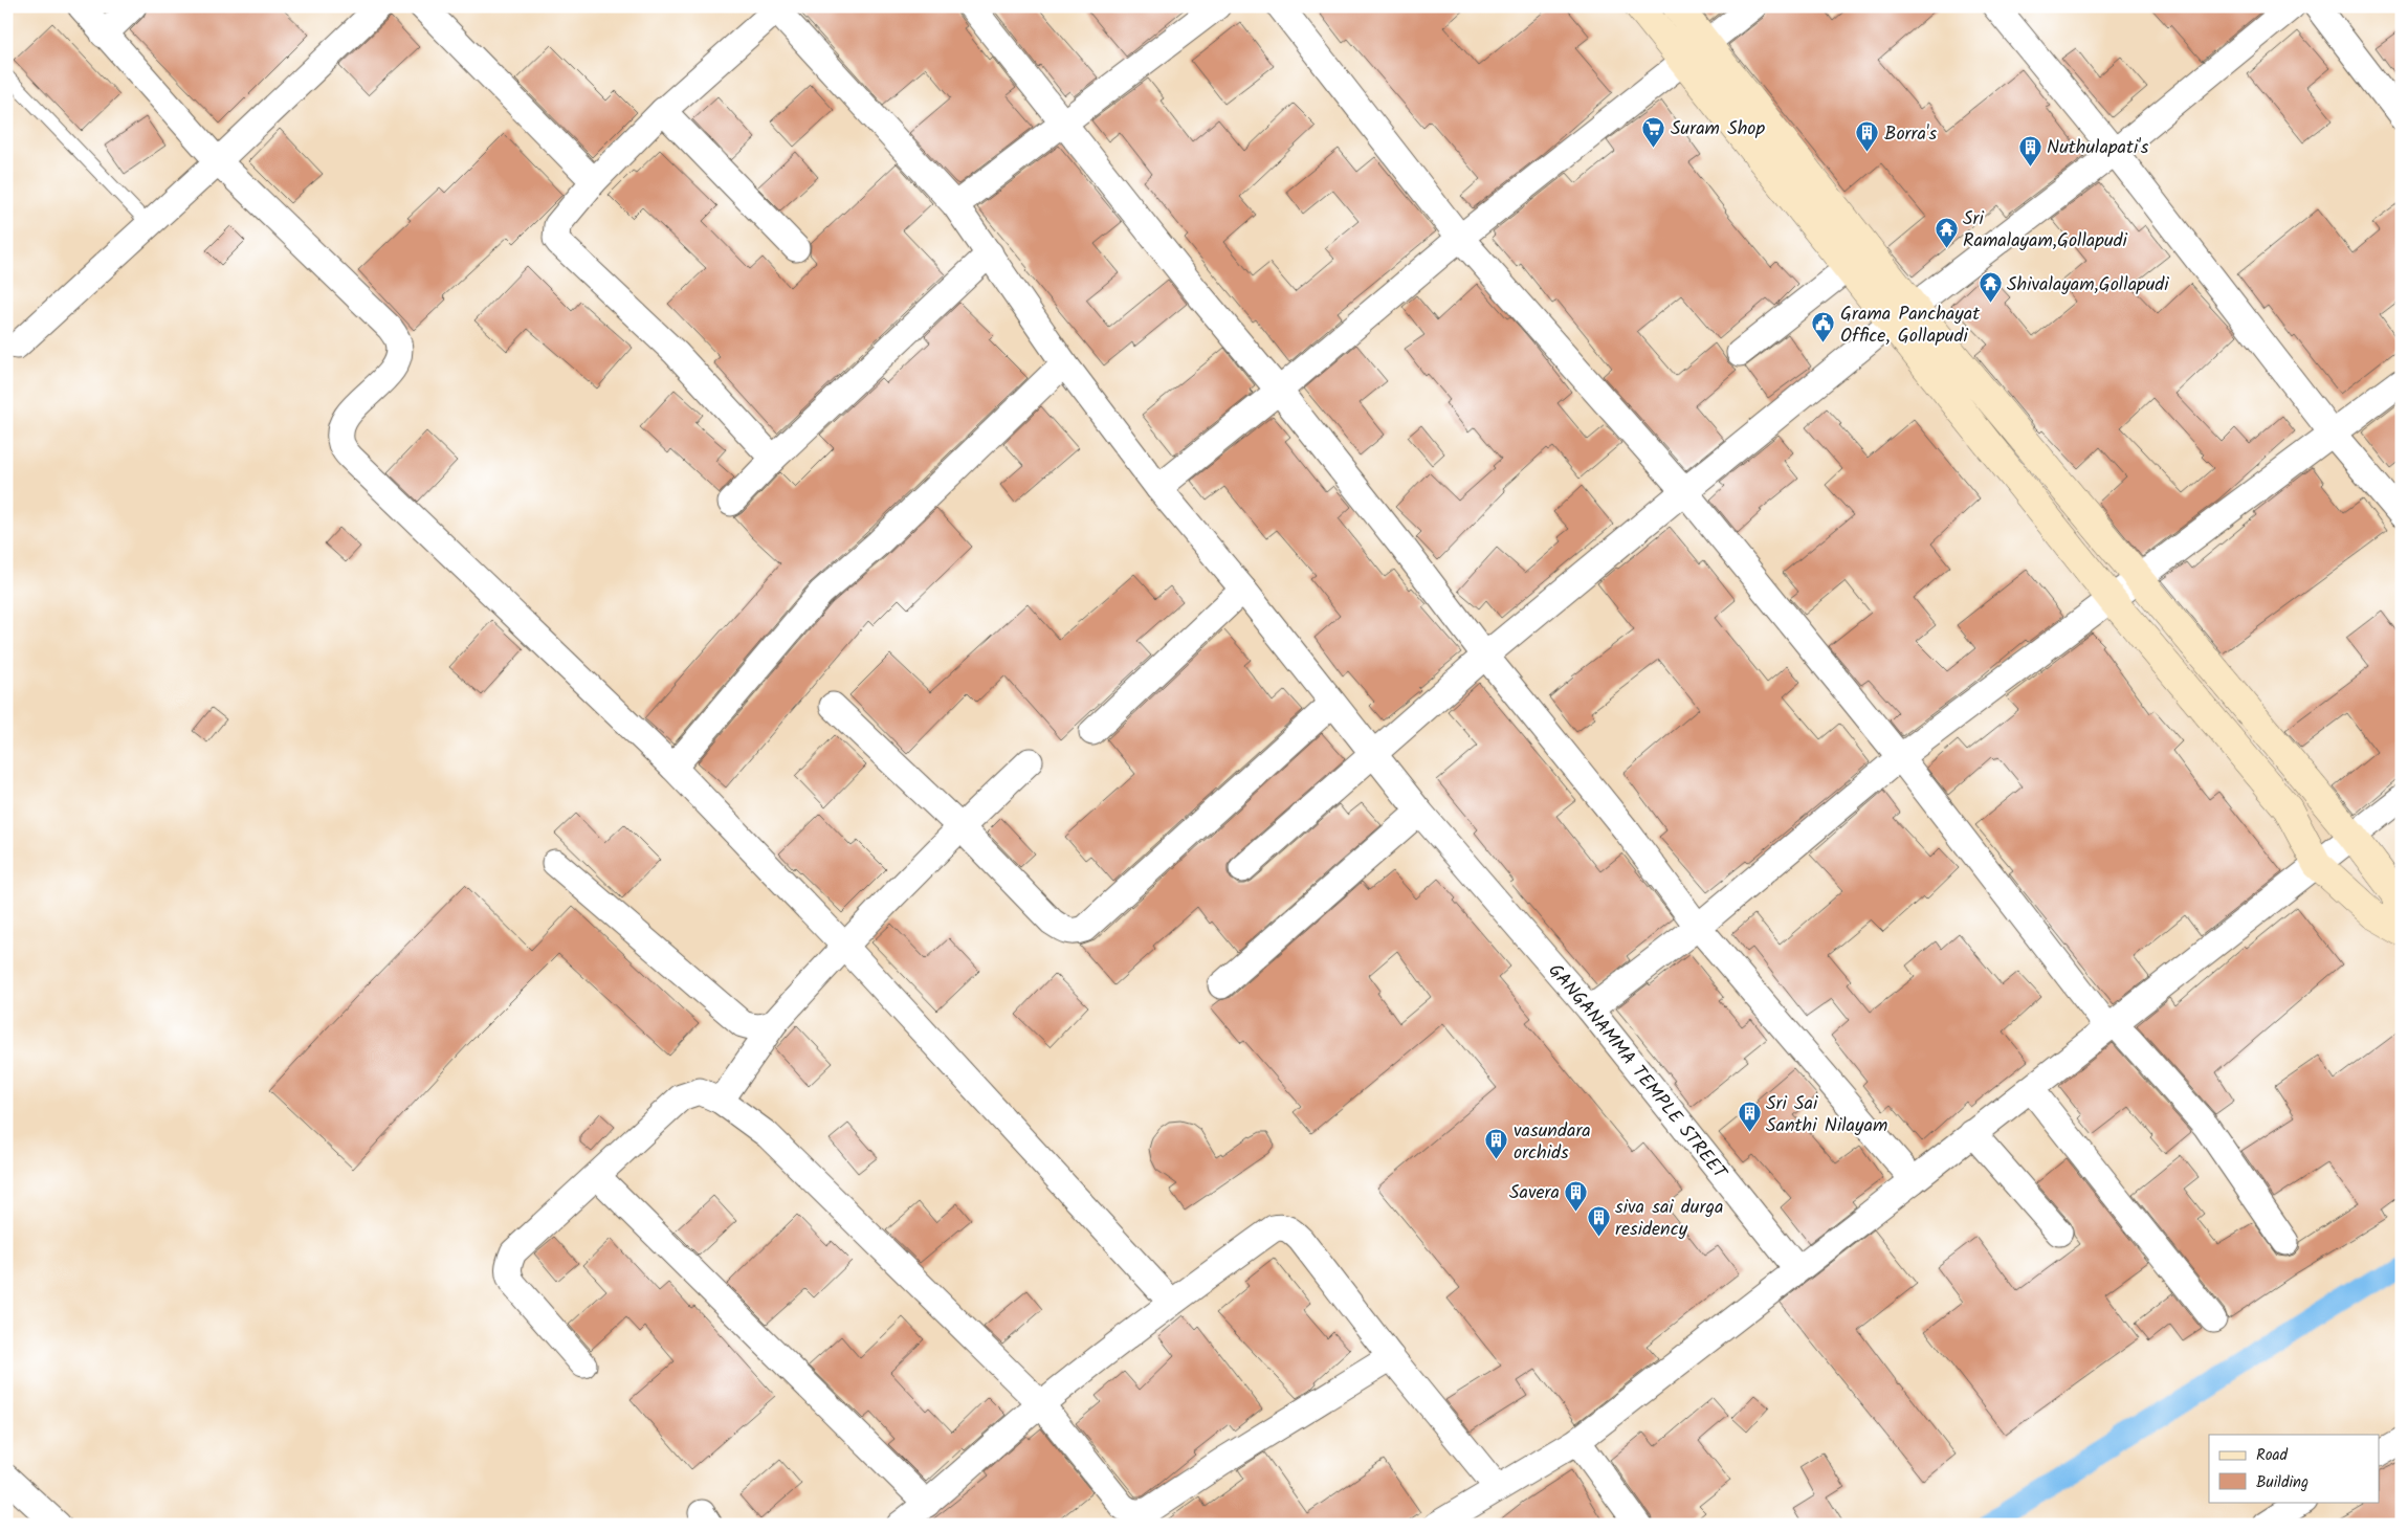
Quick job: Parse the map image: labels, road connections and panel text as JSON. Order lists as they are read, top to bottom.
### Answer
{
  "streets": {
    "street": ["GANGANAMMA TEMPLE STREET"]
  },
  "places": {
    "supermarket": ["Suram Shop"],
    "building": [
      "Borra's",
      "Nuthulapati's",
      "Sri Sai Santhi Nilayam",
      "vasundara orchids",
      "Savera",
      "siva sai durga residency"
    ],
    "temple": ["Sri Ramalayam,Gollapudi", "Shivalayam,Gollapudi"],
    "public building": ["Grama Panchayat Office, Gollapudi"]
  },
  "legend": ["Road", "Building"]
}
